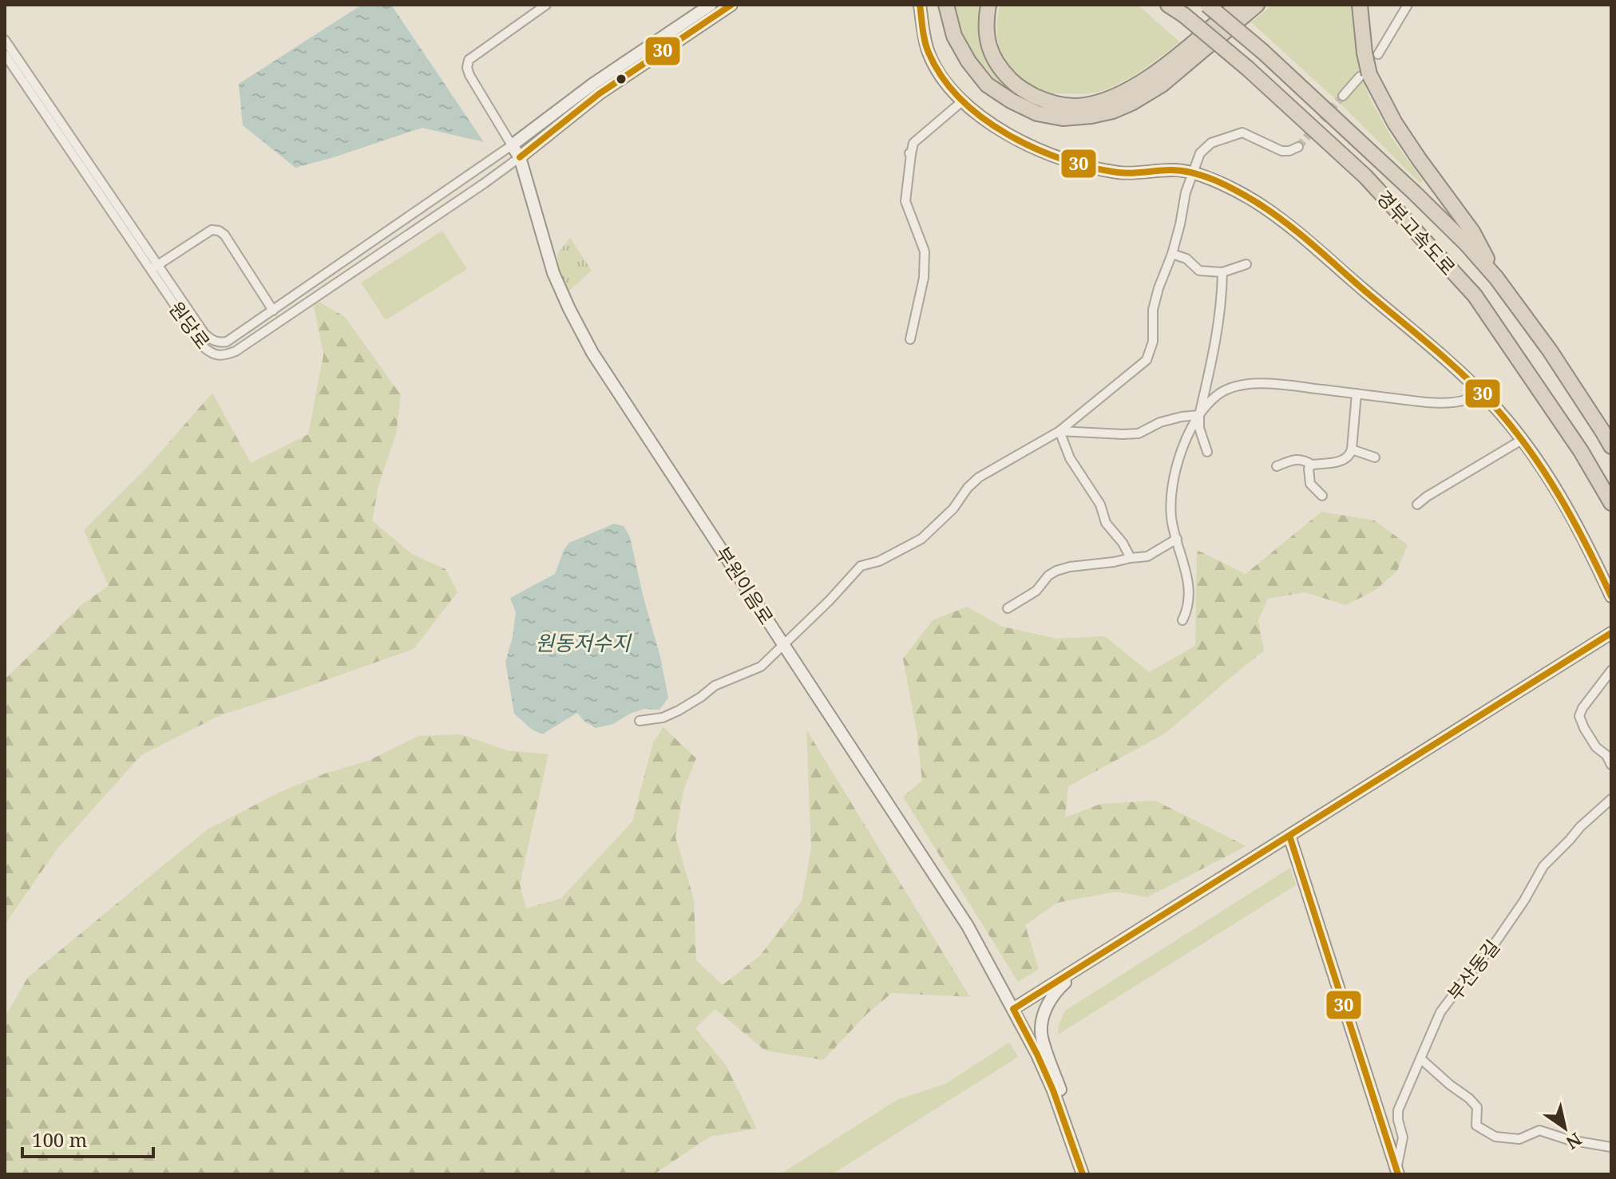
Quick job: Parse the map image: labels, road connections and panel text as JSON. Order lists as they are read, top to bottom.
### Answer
{
  "streets": {
    "highway": ["경부고속도로"],
    "street": ["원당로", "부원이음로", "부산동길"]
  },
  "crossings": [
    ["원당로", "부원이음로"]
  ],
  "water": ["원동저수지"],
  "lines": ["transit line 30"],
  "scale_bar": "100 m",
  "north": "bottom right"
}
